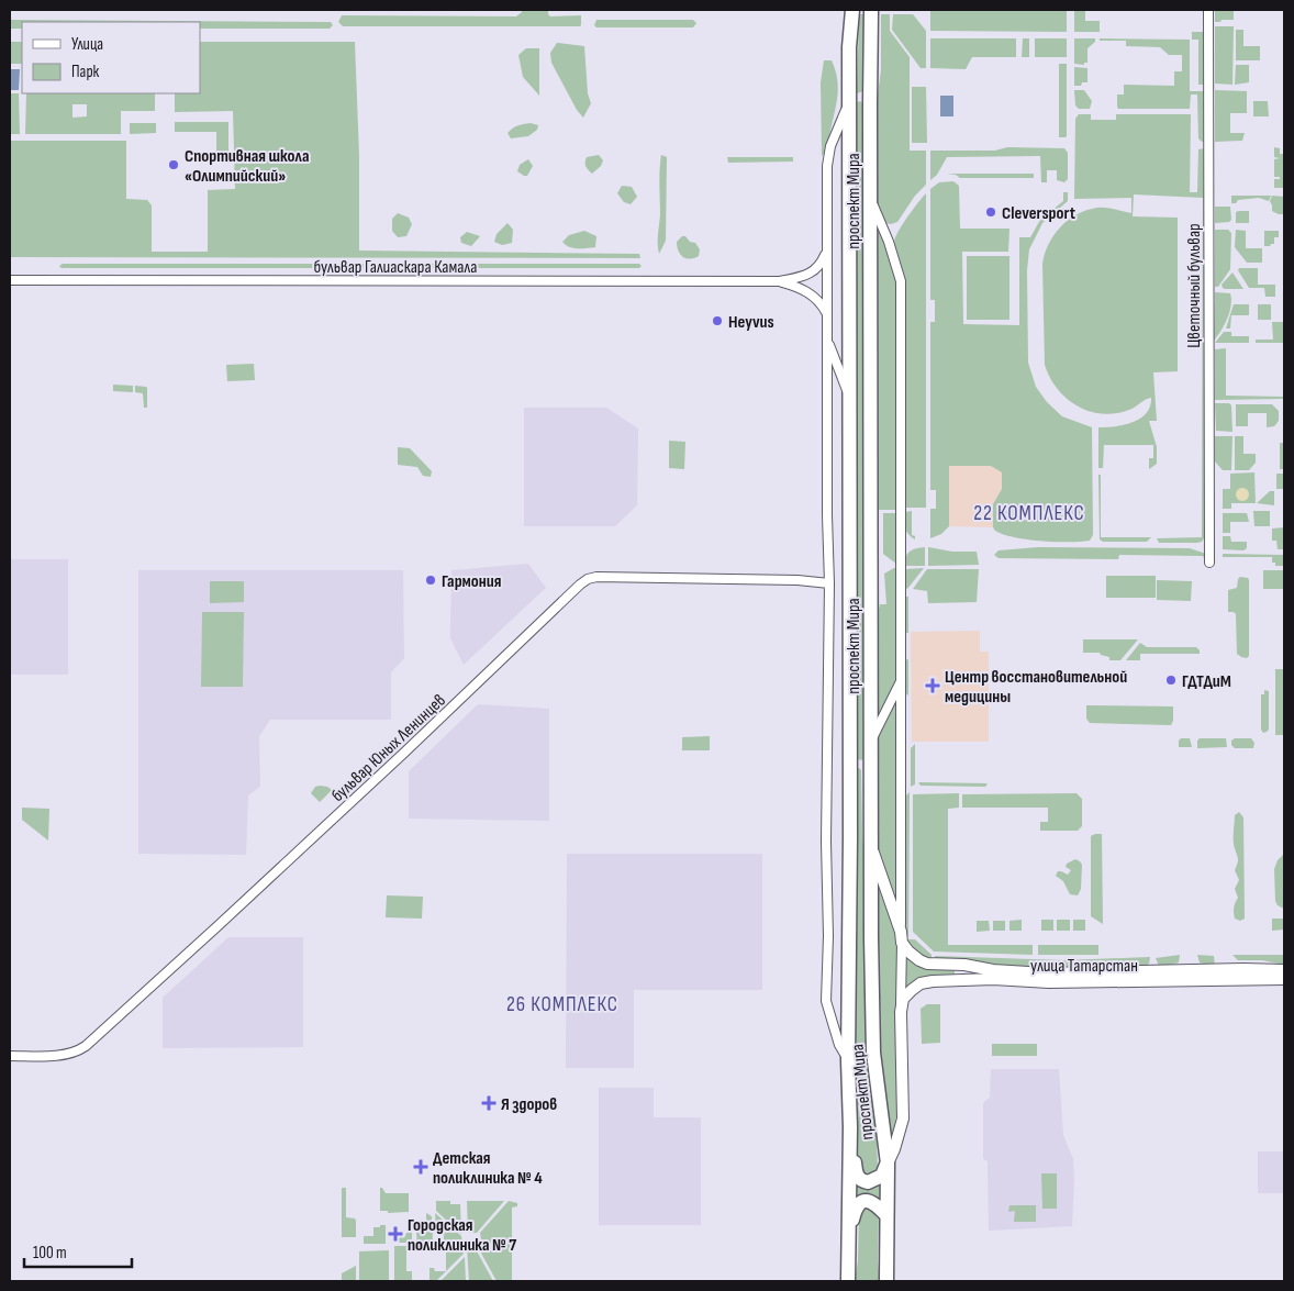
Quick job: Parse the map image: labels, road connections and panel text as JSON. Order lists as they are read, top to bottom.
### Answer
{
  "streets": {
    "main road": ["проспект Мира"],
    "street": [
      "бульвар Галиаскара Камала",
      "Цветочный бульвар",
      "бульвар Юных Ленинцев",
      "улица Татарстан"
    ]
  },
  "districts": ["22 КОМПЛЕКС", "26 КОМПЛЕКС"],
  "places": {
    "other": [
      "Спортивная школа «Олимпийский»",
      "Cleversport",
      "Heyvus",
      "Гармония",
      "ГДТДиМ"
    ],
    "health": [
      "Центр восстановительной медицины",
      "Я здоров",
      "Детская поликлиника № 4",
      "Городская поликлиника № 7"
    ]
  },
  "legend": ["Улица", "Парк"],
  "scale_bar": "100 m"
}
